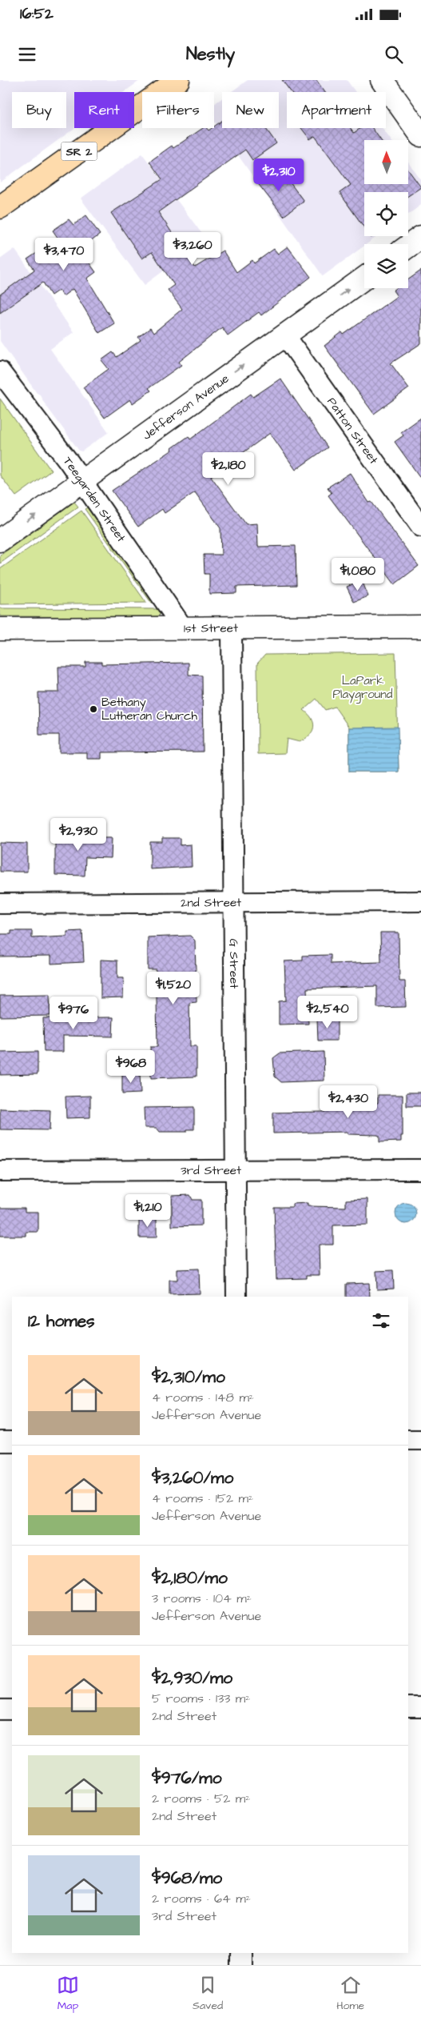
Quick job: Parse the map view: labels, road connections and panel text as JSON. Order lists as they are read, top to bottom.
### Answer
{
  "streets": {
    "main road": ["SR 2"],
    "street": [
      "Jefferson Avenue",
      "Patton Street",
      "Teegarden Street",
      "1st Street",
      "2nd Street",
      "G Street",
      "3rd Street"
    ]
  },
  "crossings": [
    ["Jefferson Avenue", "Patton Street"],
    ["Jefferson Avenue", "Teegarden Street"],
    ["Teegarden Street", "1st Street"],
    ["1st Street", "G Street"],
    ["2nd Street", "G Street"],
    ["G Street", "3rd Street"]
  ],
  "one_way": ["Jefferson Avenue"],
  "parks": ["LaPark Playground"],
  "places": ["Bethany Lutheran Church"],
  "north": "top",
  "page": {
    "status": "16:52",
    "header": "Nestly",
    "chip": [
      "Buy",
      "Rent",
      "Filters",
      "New",
      "Apartment"
    ],
    "price": [
      "$2,310",
      "$3,260",
      "$3,470",
      "$2,180",
      "$1,080",
      "$2,930",
      "$1,520",
      "$2,540",
      "$976",
      "$968",
      "$2,430",
      "$1,210"
    ],
    "heading": "12 homes",
    "list": [
      {
        "name": "$2,310/mo",
        "note": "4 rooms · 148 m² · Jefferson Avenue"
      },
      {
        "name": "$3,260/mo",
        "note": "4 rooms · 152 m² · Jefferson Avenue"
      },
      {
        "name": "$2,180/mo",
        "note": "3 rooms · 104 m² · Jefferson Avenue"
      },
      {
        "name": "$2,930/mo",
        "note": "5 rooms · 133 m² · 2nd Street"
      },
      {
        "name": "$976/mo",
        "note": "2 rooms · 52 m² · 2nd Street"
      },
      {
        "name": "$968/mo",
        "note": "2 rooms · 64 m² · 3rd Street"
      }
    ],
    "tabs": ["Map", "Saved", "Home"]
  }
}
